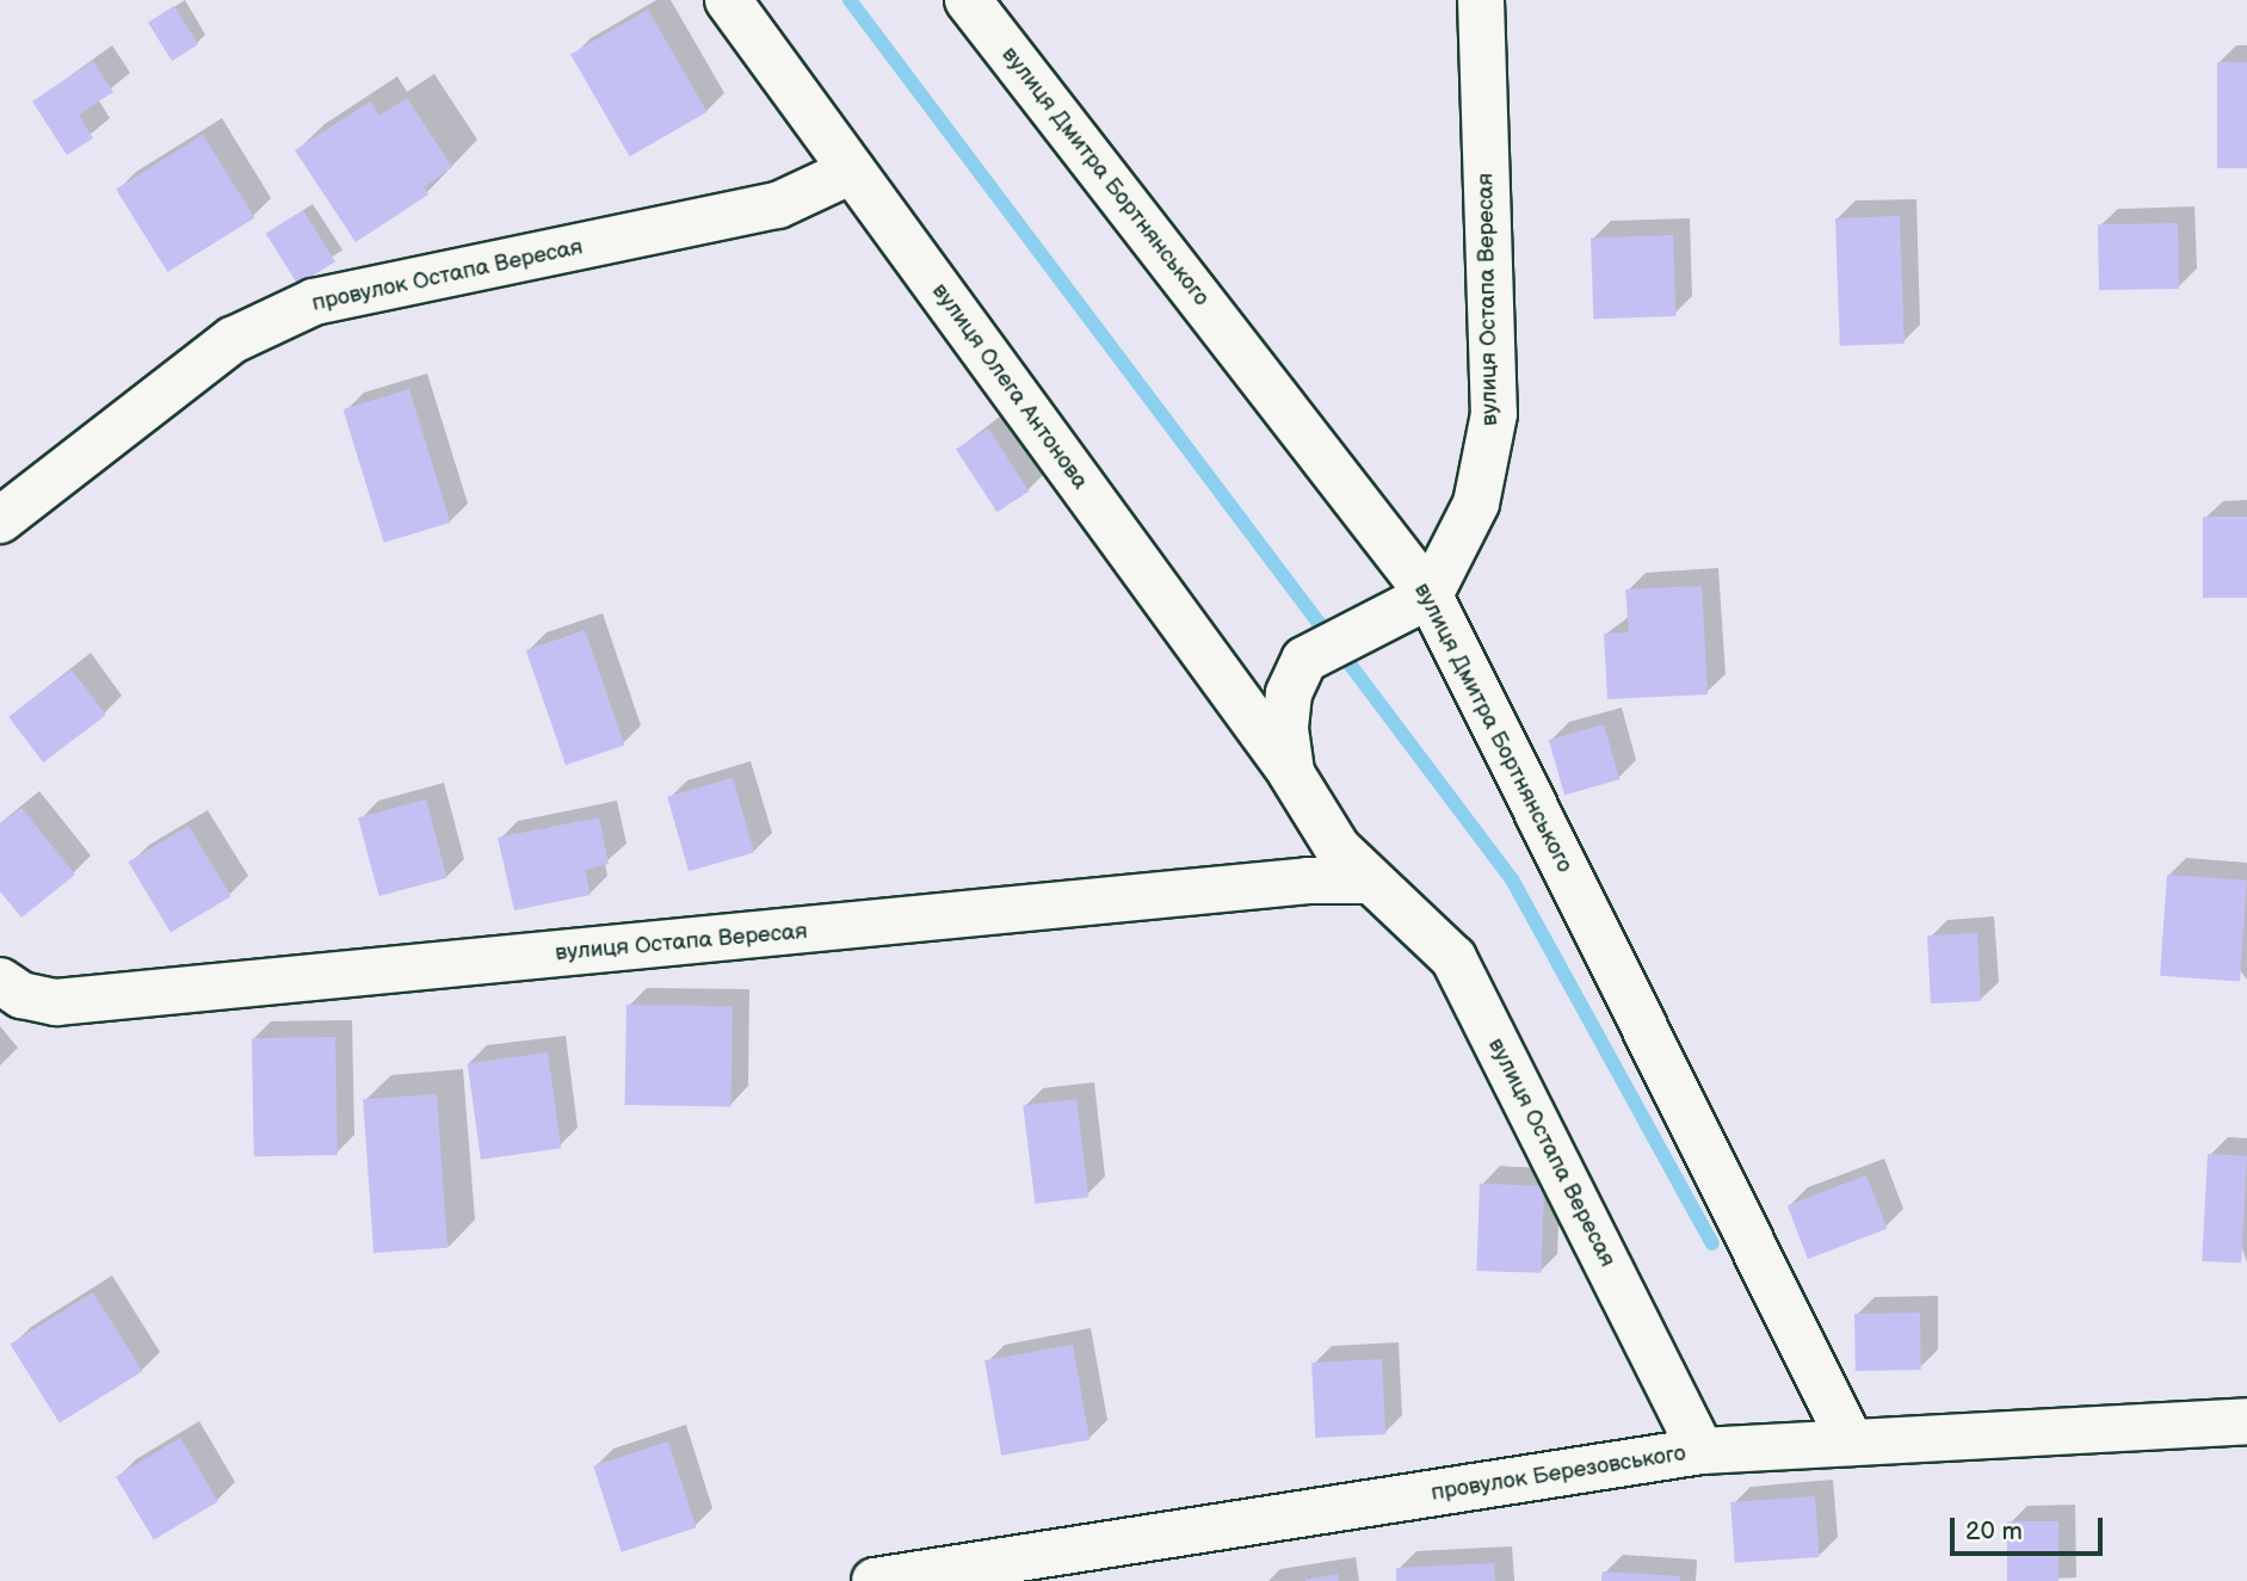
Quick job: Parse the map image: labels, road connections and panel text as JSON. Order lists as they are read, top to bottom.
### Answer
{
  "streets": {
    "street": [
      "вулиця Дмитра Бортнянського",
      "провулок Остапа Вересая",
      "вулиця Остапа Вересая",
      "вулиця Олега Антонова",
      "провулок Березовського"
    ]
  },
  "crossings": [
    ["вулиця Дмитра Бортнянського", "вулиця Остапа Вересая"],
    ["вулиця Дмитра Бортнянського", "провулок Березовського"],
    ["провулок Остапа Вересая", "вулиця Олега Антонова"],
    ["вулиця Остапа Вересая", "вулиця Олега Антонова"],
    ["вулиця Остапа Вересая", "провулок Березовського"]
  ],
  "scale_bar": "20 m"
}
